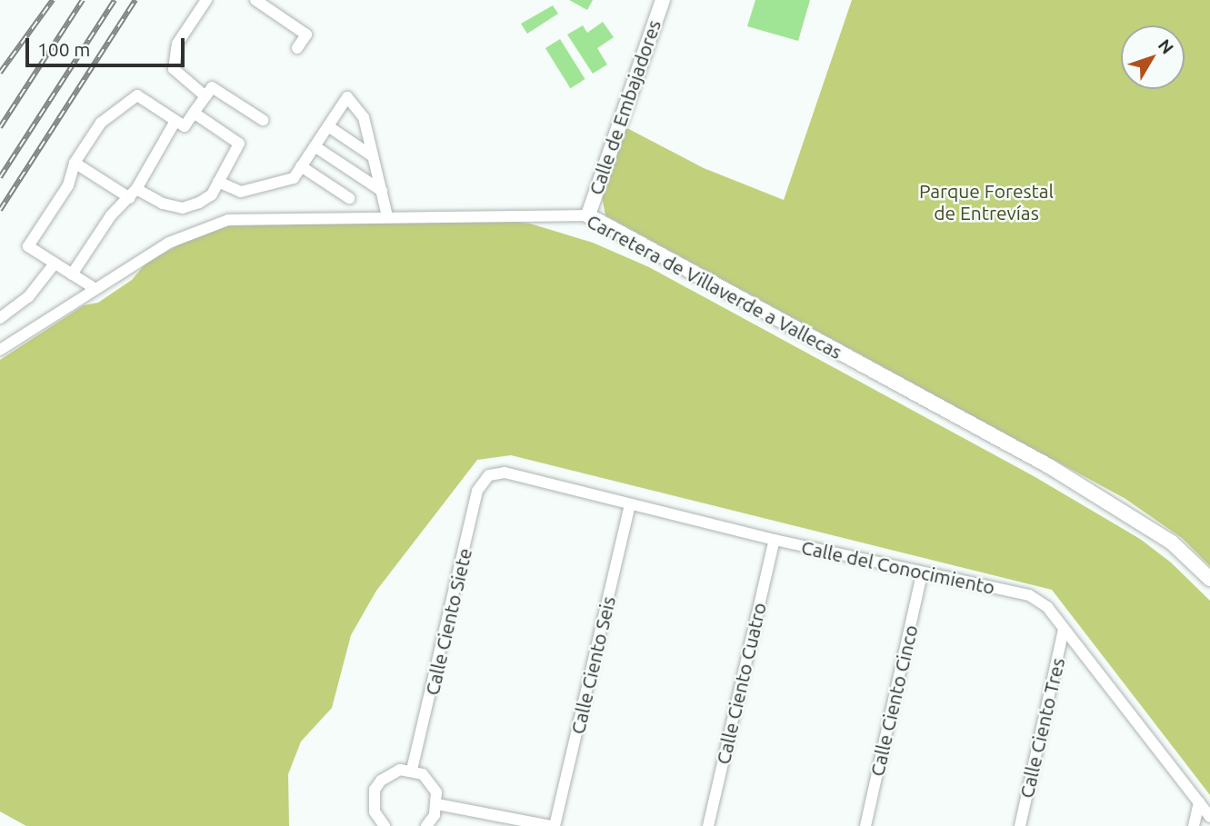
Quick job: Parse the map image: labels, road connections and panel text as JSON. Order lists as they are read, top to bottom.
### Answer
{
  "streets": {
    "main road": ["Calle de Embajadores", "Carretera de Villaverde a Vallecas"],
    "street": [
      "Calle del Conocimiento",
      "Calle Ciento Siete",
      "Calle Ciento Seis",
      "Calle Ciento Cuatro",
      "Calle Ciento Cinco",
      "Calle Ciento Tres"
    ]
  },
  "crossings": [
    ["Calle de Embajadores", "Carretera de Villaverde a Vallecas"],
    ["Calle del Conocimiento", "Calle Ciento Siete"],
    ["Calle del Conocimiento", "Calle Ciento Seis"],
    ["Calle del Conocimiento", "Calle Ciento Cuatro"],
    ["Calle del Conocimiento", "Calle Ciento Cinco"],
    ["Calle del Conocimiento", "Calle Ciento Tres"]
  ],
  "parks": ["Parque Forestal de Entrevías"],
  "scale_bar": "100 m",
  "north": "top right"
}
